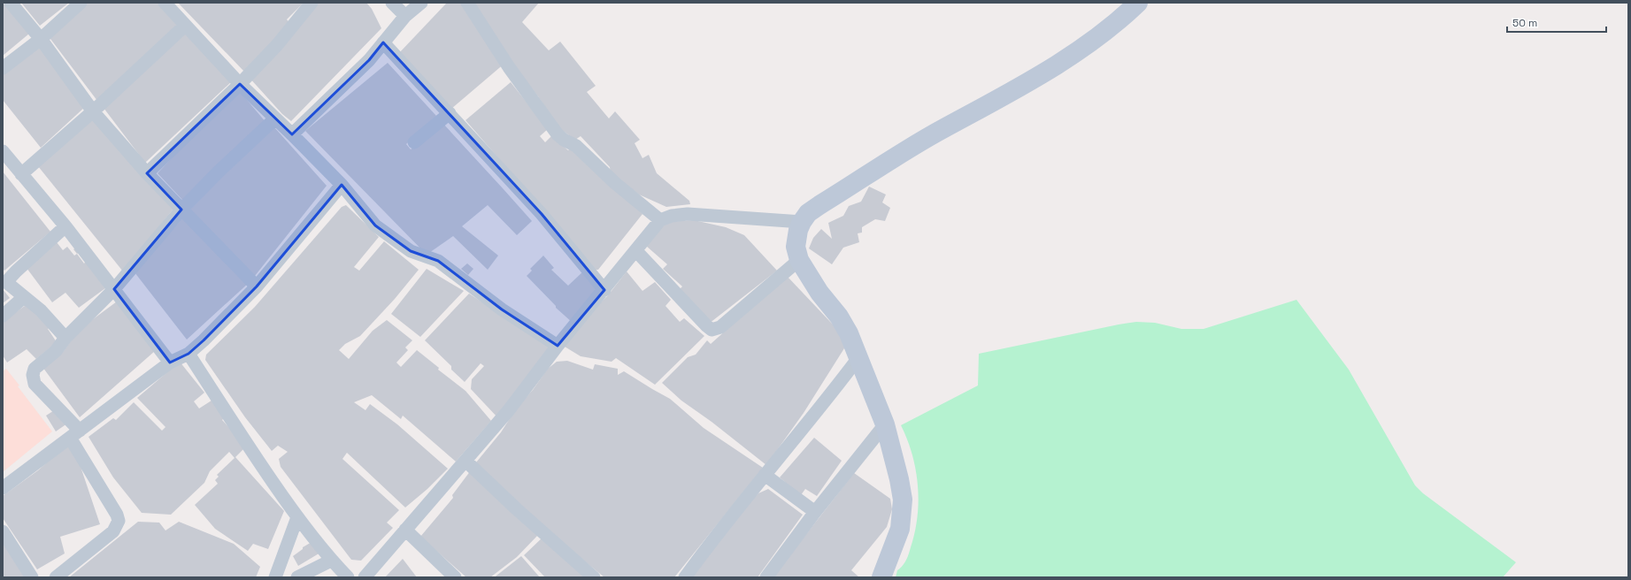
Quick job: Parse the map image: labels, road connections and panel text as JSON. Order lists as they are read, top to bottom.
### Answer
{
  "scale_bar": "50 m"
}
